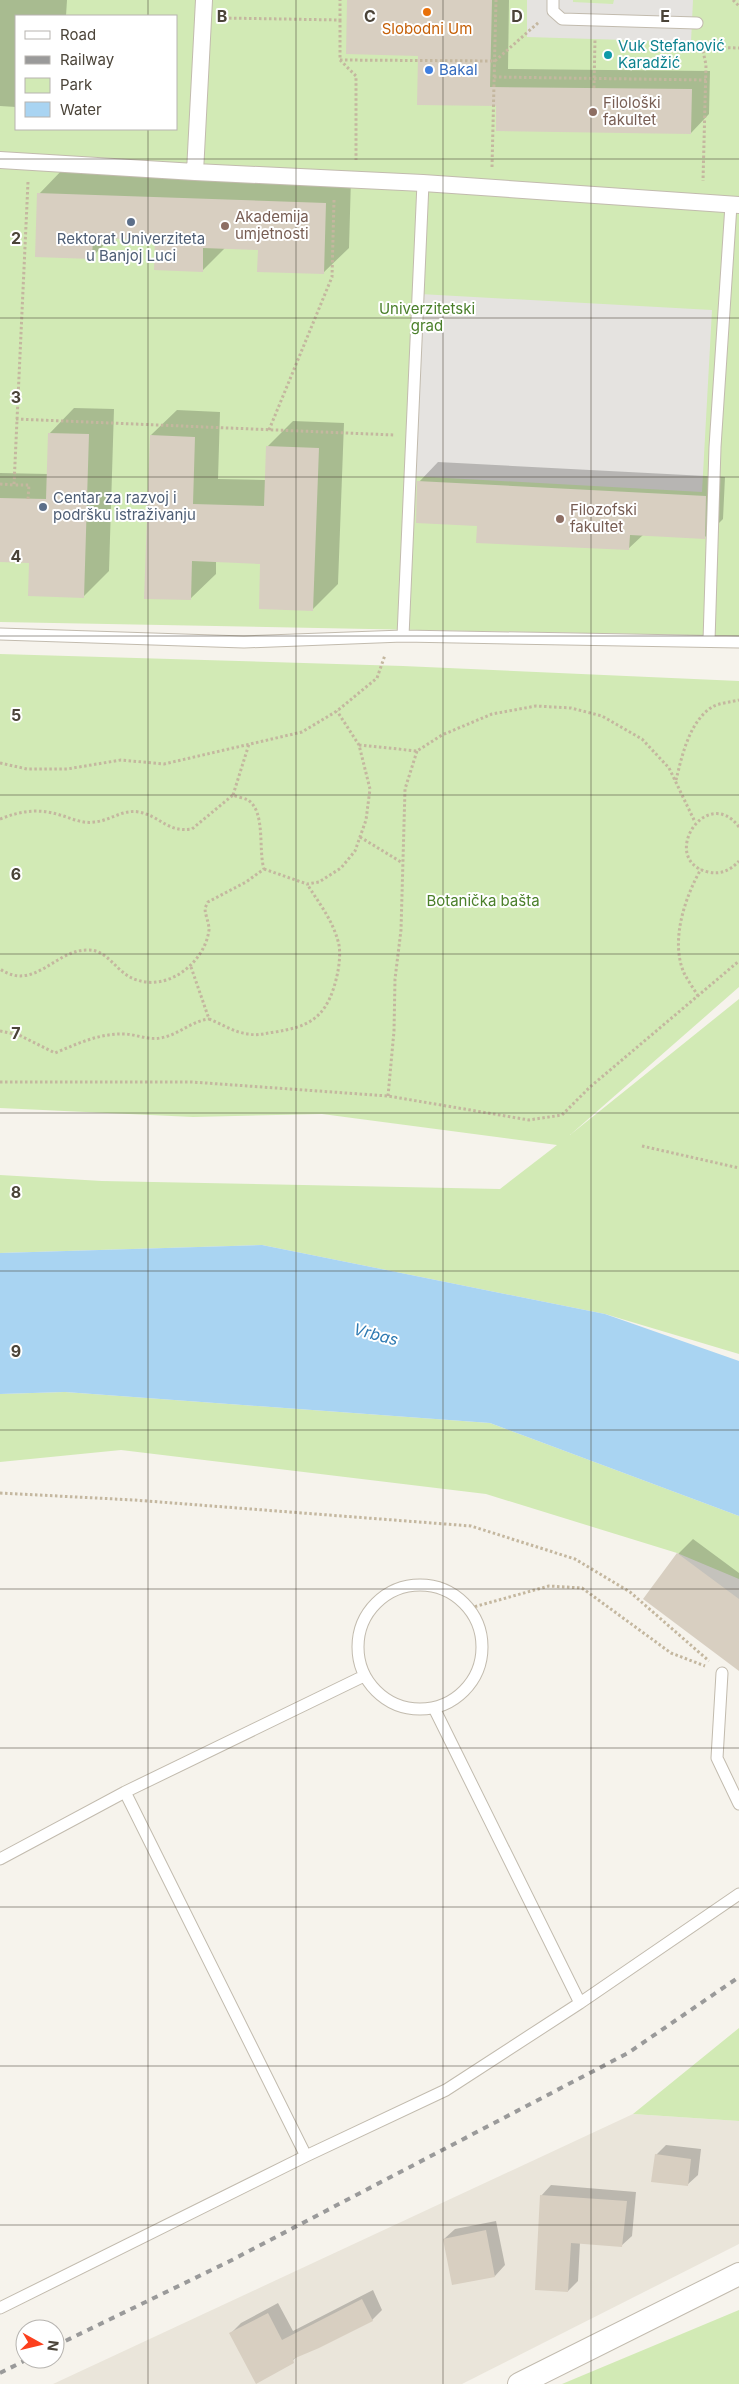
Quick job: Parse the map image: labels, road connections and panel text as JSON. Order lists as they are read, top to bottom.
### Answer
{
  "water": ["Vrbas"],
  "parks": ["Univerzitetski grad", "Botanička bašta"],
  "places": [
    "Slobodni Um",
    "Vuk Stefanović Karadžić",
    "Bakal",
    "Filološki fakultet",
    "Rektorat Univerziteta u Banjoj Luci",
    "Akademija umjetnosti",
    "Centar za razvoj i podršku istraživanju",
    "Filozofski fakultet"
  ],
  "legend": [
    "Road",
    "Railway",
    "Park",
    "Water"
  ],
  "north": "right",
  "grid": {
    "columns": [
      "B",
      "C",
      "D",
      "E"
    ],
    "rows": [
      "2",
      "3",
      "4",
      "5",
      "6",
      "7",
      "8",
      "9"
    ]
  }
}
